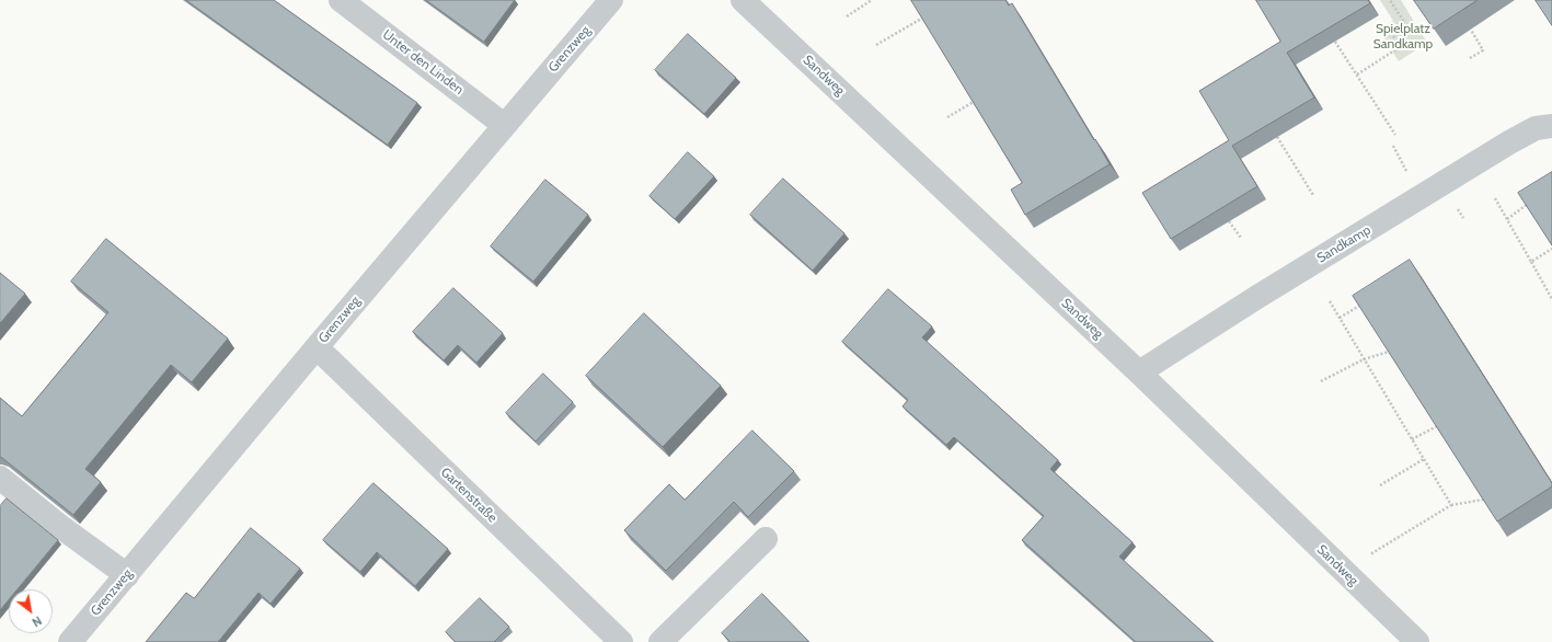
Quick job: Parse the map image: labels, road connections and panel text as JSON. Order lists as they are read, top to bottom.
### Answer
{
  "streets": {
    "street": [
      "Grenzweg",
      "Unter den Linden",
      "Sandweg",
      "Sandkamp",
      "Gartenstraße"
    ]
  },
  "crossings": [
    ["Grenzweg", "Unter den Linden"],
    ["Grenzweg", "Gartenstraße"],
    ["Sandweg", "Sandkamp"]
  ],
  "parks": ["Spielplatz Sandkamp"],
  "north": "bottom right"
}
